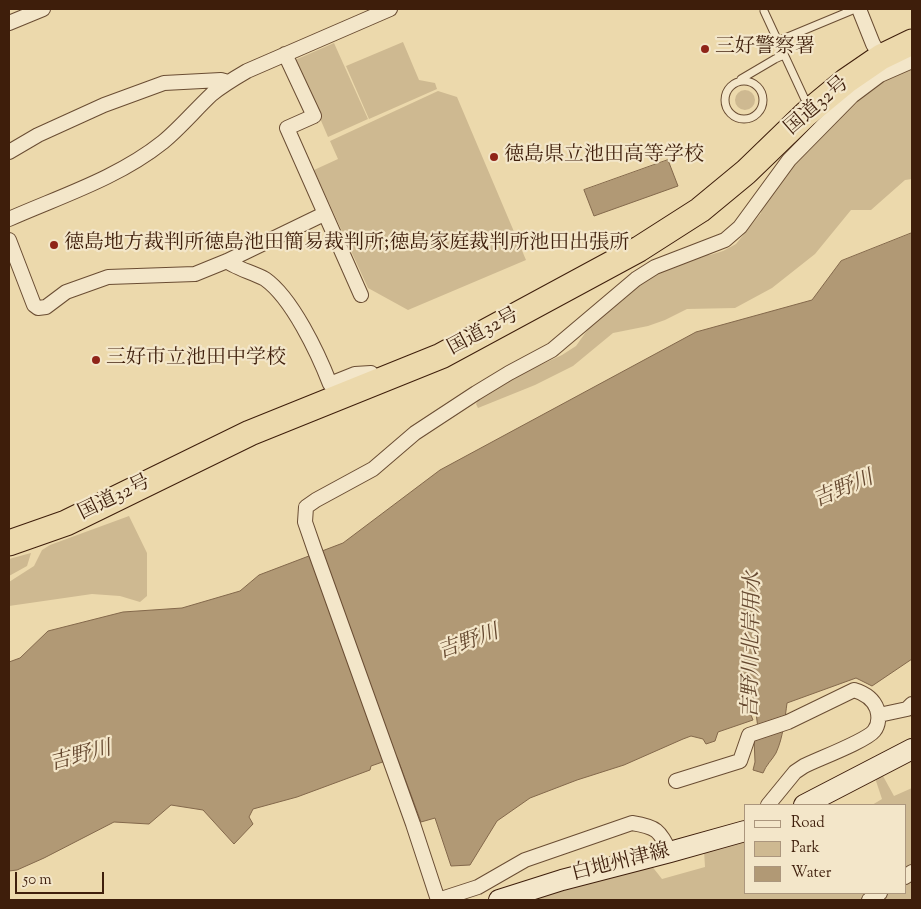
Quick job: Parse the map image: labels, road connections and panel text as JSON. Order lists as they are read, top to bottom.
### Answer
{
  "streets": {
    "highway": ["国道32号"],
    "main road": ["白地州津線"]
  },
  "water": ["吉野川", "吉野川北岸用水"],
  "places": [
    "三好警察署",
    "徳島県立池田高等学校",
    "徳島地方裁判所徳島池田簡易裁判所;徳島家庭裁判所池田出張所",
    "三好市立池田中学校"
  ],
  "legend": ["Road", "Park", "Water"],
  "scale_bar": "50 m"
}
